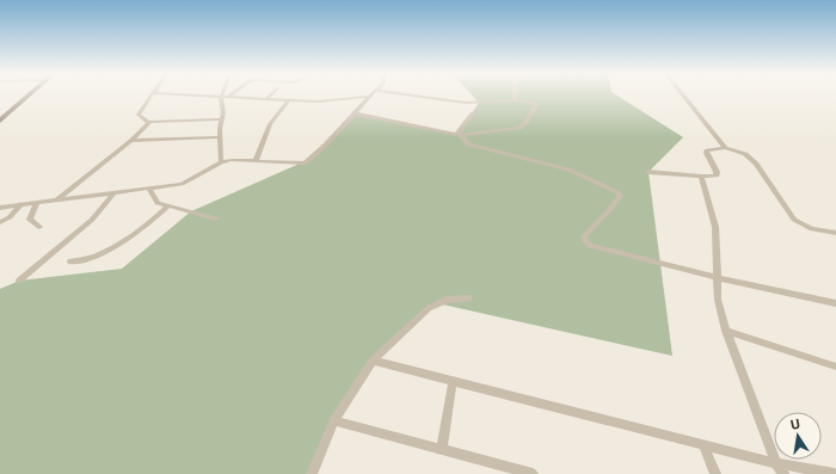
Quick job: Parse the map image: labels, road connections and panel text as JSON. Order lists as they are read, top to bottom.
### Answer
{
  "north": "top"
}
